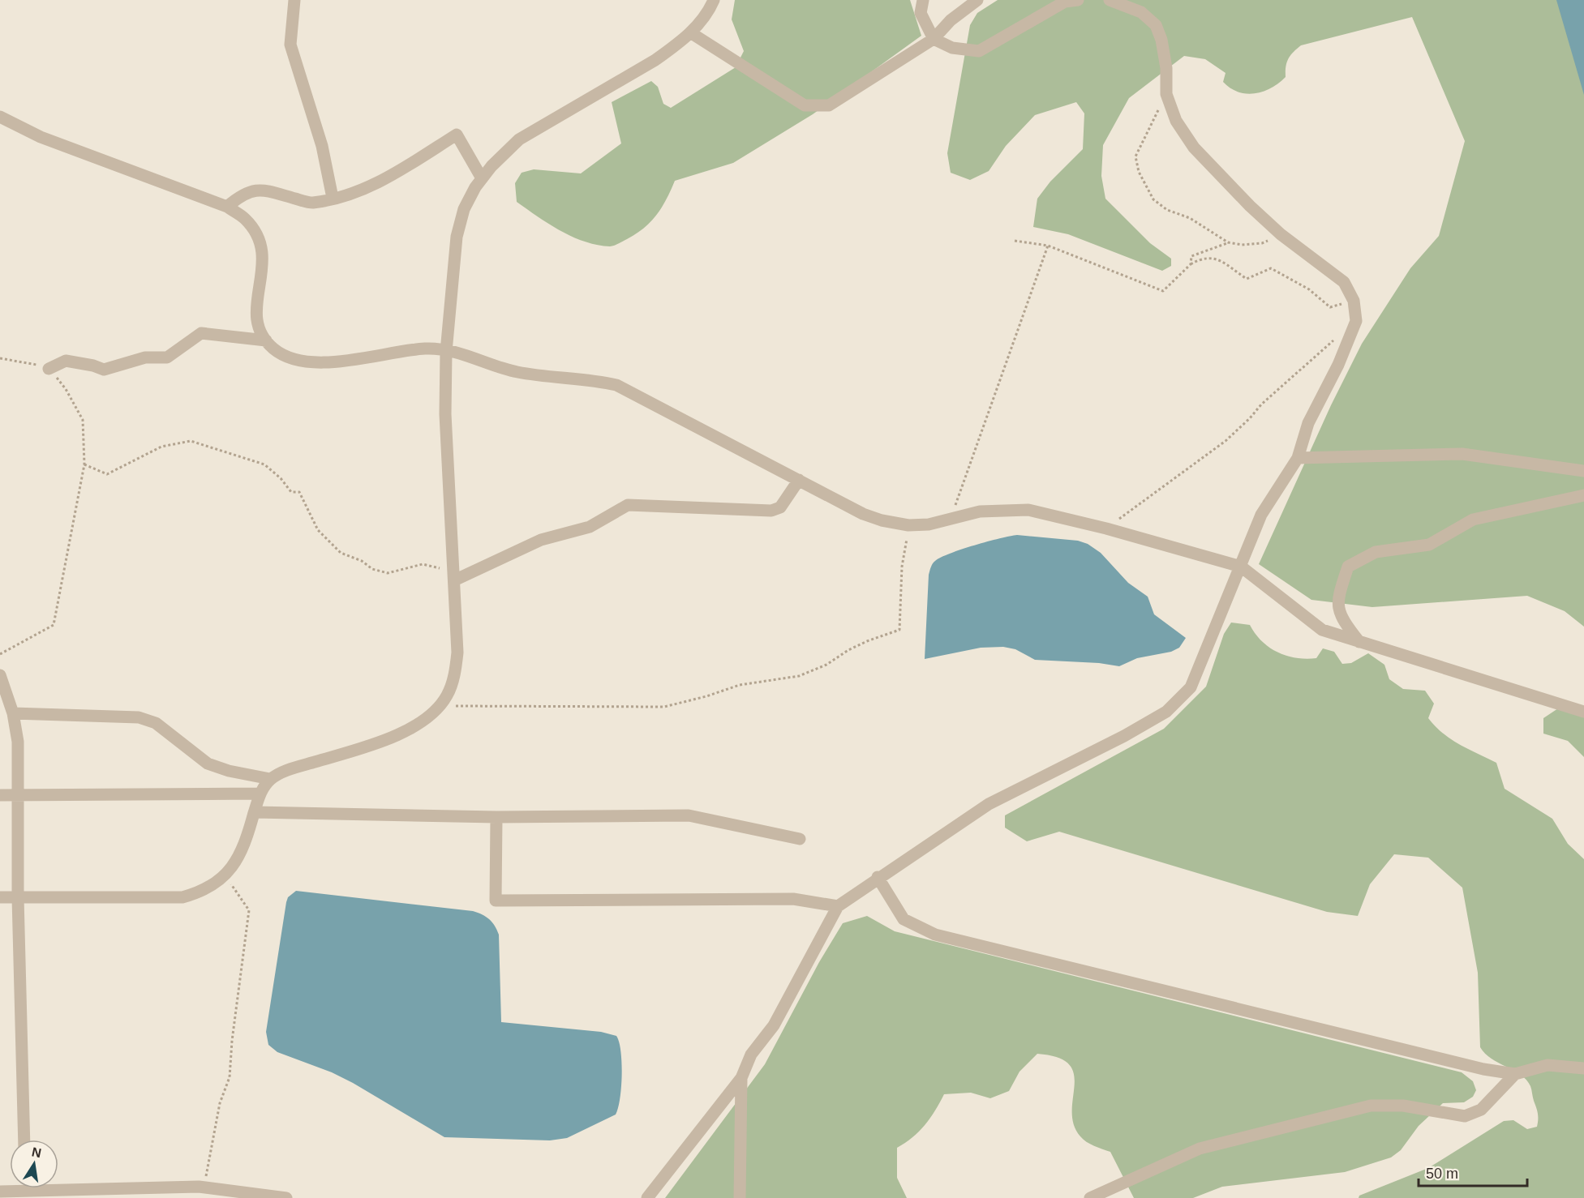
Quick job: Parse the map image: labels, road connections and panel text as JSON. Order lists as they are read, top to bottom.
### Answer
{
  "scale_bar": "50 m",
  "north": "top"
}
